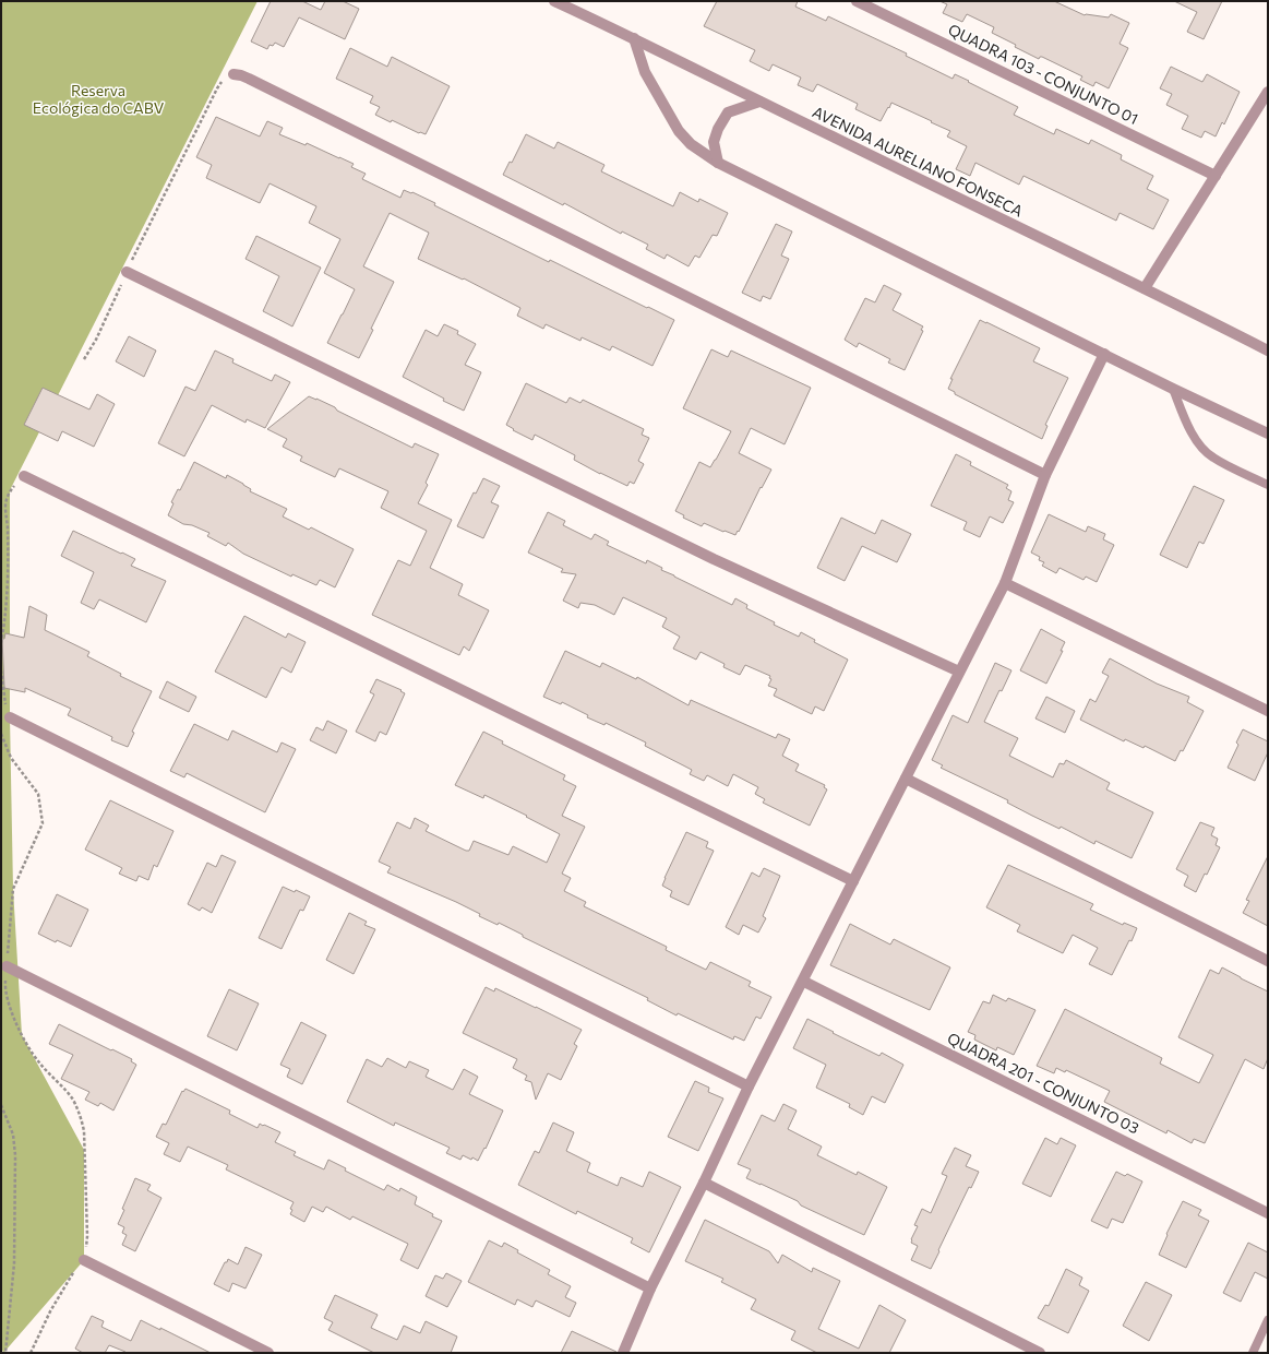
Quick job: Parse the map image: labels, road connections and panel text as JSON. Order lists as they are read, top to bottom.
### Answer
{
  "streets": {
    "street": ["QUADRA 103 - CONJUNTO 01", "AVENIDA AURELIANO FONSECA", "QUADRA 201 - CONJUNTO 03"]
  },
  "parks": ["Reserva Ecológica do CABV"]
}
